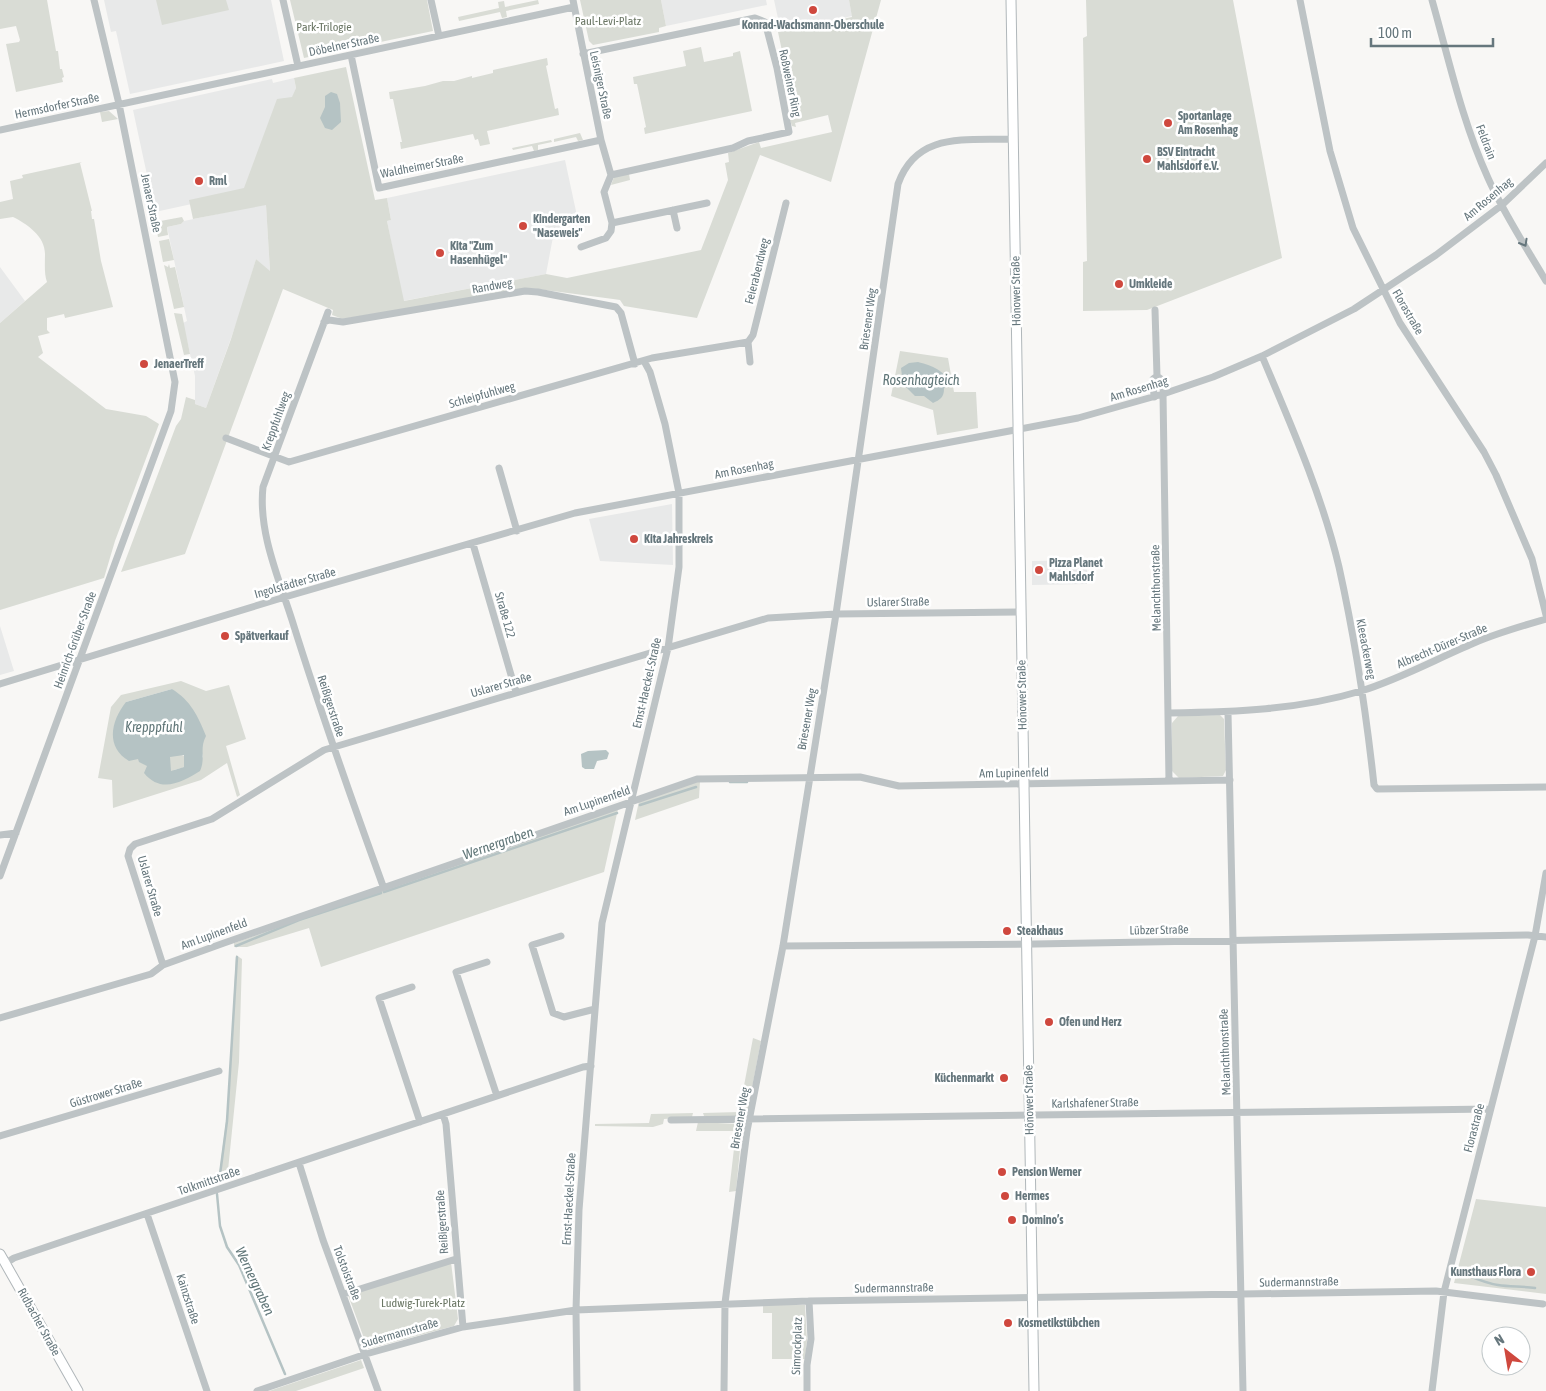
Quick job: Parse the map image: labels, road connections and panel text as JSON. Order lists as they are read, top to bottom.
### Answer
{
  "streets": {
    "main road": ["Hönower Straße", "Ridbacher Straße"],
    "street": [
      "Döbelner Straße",
      "Roßweiner Ring",
      "Leisniger Straße",
      "Hermsdorfer Straße",
      "Feldrain",
      "Waldheimer Straße",
      "Am Rosenhag",
      "Jenaer Straße",
      "Feierabendweg",
      "Randweg",
      "Florastraße",
      "Briesener Weg",
      "Schleipfuhlweg",
      "Kreppfuhlweg",
      "Ingolstädter Straße",
      "Melanchthonstraße",
      "Uslarer Straße",
      "Straße 122",
      "Heinrich-Grüber-Straße",
      "Albrecht-Dürer-Straße",
      "Kleeackerweg",
      "Ernst-Haeckel-Straße",
      "Reißigerstraße",
      "Am Lupinenfeld",
      "Lübzer Straße",
      "Güstrower Straße",
      "Karlshafener Straße",
      "Tolkmittstraße",
      "Tolstoistraße",
      "Sudermannstraße",
      "Kainzstraße",
      "Simrockplatz"
    ]
  },
  "crossings": [
    ["Döbelner Straße", "Leisniger Straße"],
    ["Döbelner Straße", "Hermsdorfer Straße"],
    ["Döbelner Straße", "Waldheimer Straße"],
    ["Döbelner Straße", "Jenaer Straße"],
    ["Roßweiner Ring", "Leisniger Straße"],
    ["Leisniger Straße", "Waldheimer Straße"],
    ["Hermsdorfer Straße", "Jenaer Straße"],
    ["Feldrain", "Am Rosenhag"],
    ["Am Rosenhag", "Hönower Straße"],
    ["Am Rosenhag", "Florastraße"],
    ["Am Rosenhag", "Briesener Weg"],
    ["Am Rosenhag", "Ingolstädter Straße"],
    ["Am Rosenhag", "Melanchthonstraße"],
    ["Am Rosenhag", "Kleeackerweg"],
    ["Am Rosenhag", "Ernst-Haeckel-Straße"],
    ["Jenaer Straße", "Heinrich-Grüber-Straße"],
    ["Feierabendweg", "Schleipfuhlweg"],
    ["Randweg", "Schleipfuhlweg"],
    ["Randweg", "Kreppfuhlweg"],
    ["Hönower Straße", "Briesener Weg"],
    ["Hönower Straße", "Uslarer Straße"],
    ["Hönower Straße", "Am Lupinenfeld"],
    ["Hönower Straße", "Lübzer Straße"],
    ["Hönower Straße", "Karlshafener Straße"],
    ["Hönower Straße", "Sudermannstraße"],
    ["Florastraße", "Lübzer Straße"],
    ["Florastraße", "Karlshafener Straße"],
    ["Florastraße", "Sudermannstraße"],
    ["Briesener Weg", "Uslarer Straße"],
    ["Briesener Weg", "Am Lupinenfeld"],
    ["Briesener Weg", "Lübzer Straße"],
    ["Briesener Weg", "Karlshafener Straße"],
    ["Briesener Weg", "Sudermannstraße"],
    ["Schleipfuhlweg", "Kreppfuhlweg"],
    ["Schleipfuhlweg", "Ernst-Haeckel-Straße"],
    ["Kreppfuhlweg", "Reißigerstraße"],
    ["Ingolstädter Straße", "Straße 122"],
    ["Ingolstädter Straße", "Heinrich-Grüber-Straße"],
    ["Ingolstädter Straße", "Ernst-Haeckel-Straße"],
    ["Ingolstädter Straße", "Reißigerstraße"],
    ["Melanchthonstraße", "Albrecht-Dürer-Straße"],
    ["Melanchthonstraße", "Am Lupinenfeld"],
    ["Melanchthonstraße", "Lübzer Straße"],
    ["Melanchthonstraße", "Karlshafener Straße"],
    ["Melanchthonstraße", "Sudermannstraße"],
    ["Uslarer Straße", "Straße 122"],
    ["Uslarer Straße", "Ernst-Haeckel-Straße"],
    ["Uslarer Straße", "Reißigerstraße"],
    ["Uslarer Straße", "Am Lupinenfeld"],
    ["Albrecht-Dürer-Straße", "Kleeackerweg"],
    ["Ernst-Haeckel-Straße", "Am Lupinenfeld"],
    ["Ernst-Haeckel-Straße", "Tolkmittstraße"],
    ["Ernst-Haeckel-Straße", "Sudermannstraße"],
    ["Reißigerstraße", "Am Lupinenfeld"],
    ["Reißigerstraße", "Tolkmittstraße"],
    ["Reißigerstraße", "Sudermannstraße"],
    ["Tolkmittstraße", "Tolstoistraße"],
    ["Tolkmittstraße", "Kainzstraße"],
    ["Tolkmittstraße", "Ridbacher Straße"],
    ["Tolstoistraße", "Sudermannstraße"],
    ["Sudermannstraße", "Simrockplatz"]
  ],
  "water": ["Rosenhagteich", "Krepppfuhl", "Wernergraben"],
  "parks": ["Paul-Levi-Platz", "Park-Trilogie", "Ludwig-Turek-Platz"],
  "places": [
    "Konrad-Wachsmann-Oberschule",
    "Sportanlage Am Rosenhag",
    "BSV Eintracht Mahlsdorf e.V.",
    "Rml",
    "Kindergarten \"Naseweis\"",
    "Kita \"Zum Hasenhügel\"",
    "Umkleide",
    "JenaerTreff",
    "Kita Jahreskreis",
    "Pizza Planet Mahlsdorf",
    "Spätverkauf",
    "Steakhaus",
    "Ofen und Herz",
    "Küchenmarkt",
    "Pension Werner",
    "Hermes",
    "Domino’s",
    "Kunsthaus Flora",
    "Kosmetikstübchen"
  ],
  "scale_bar": "100 m",
  "north": "top left"
}
